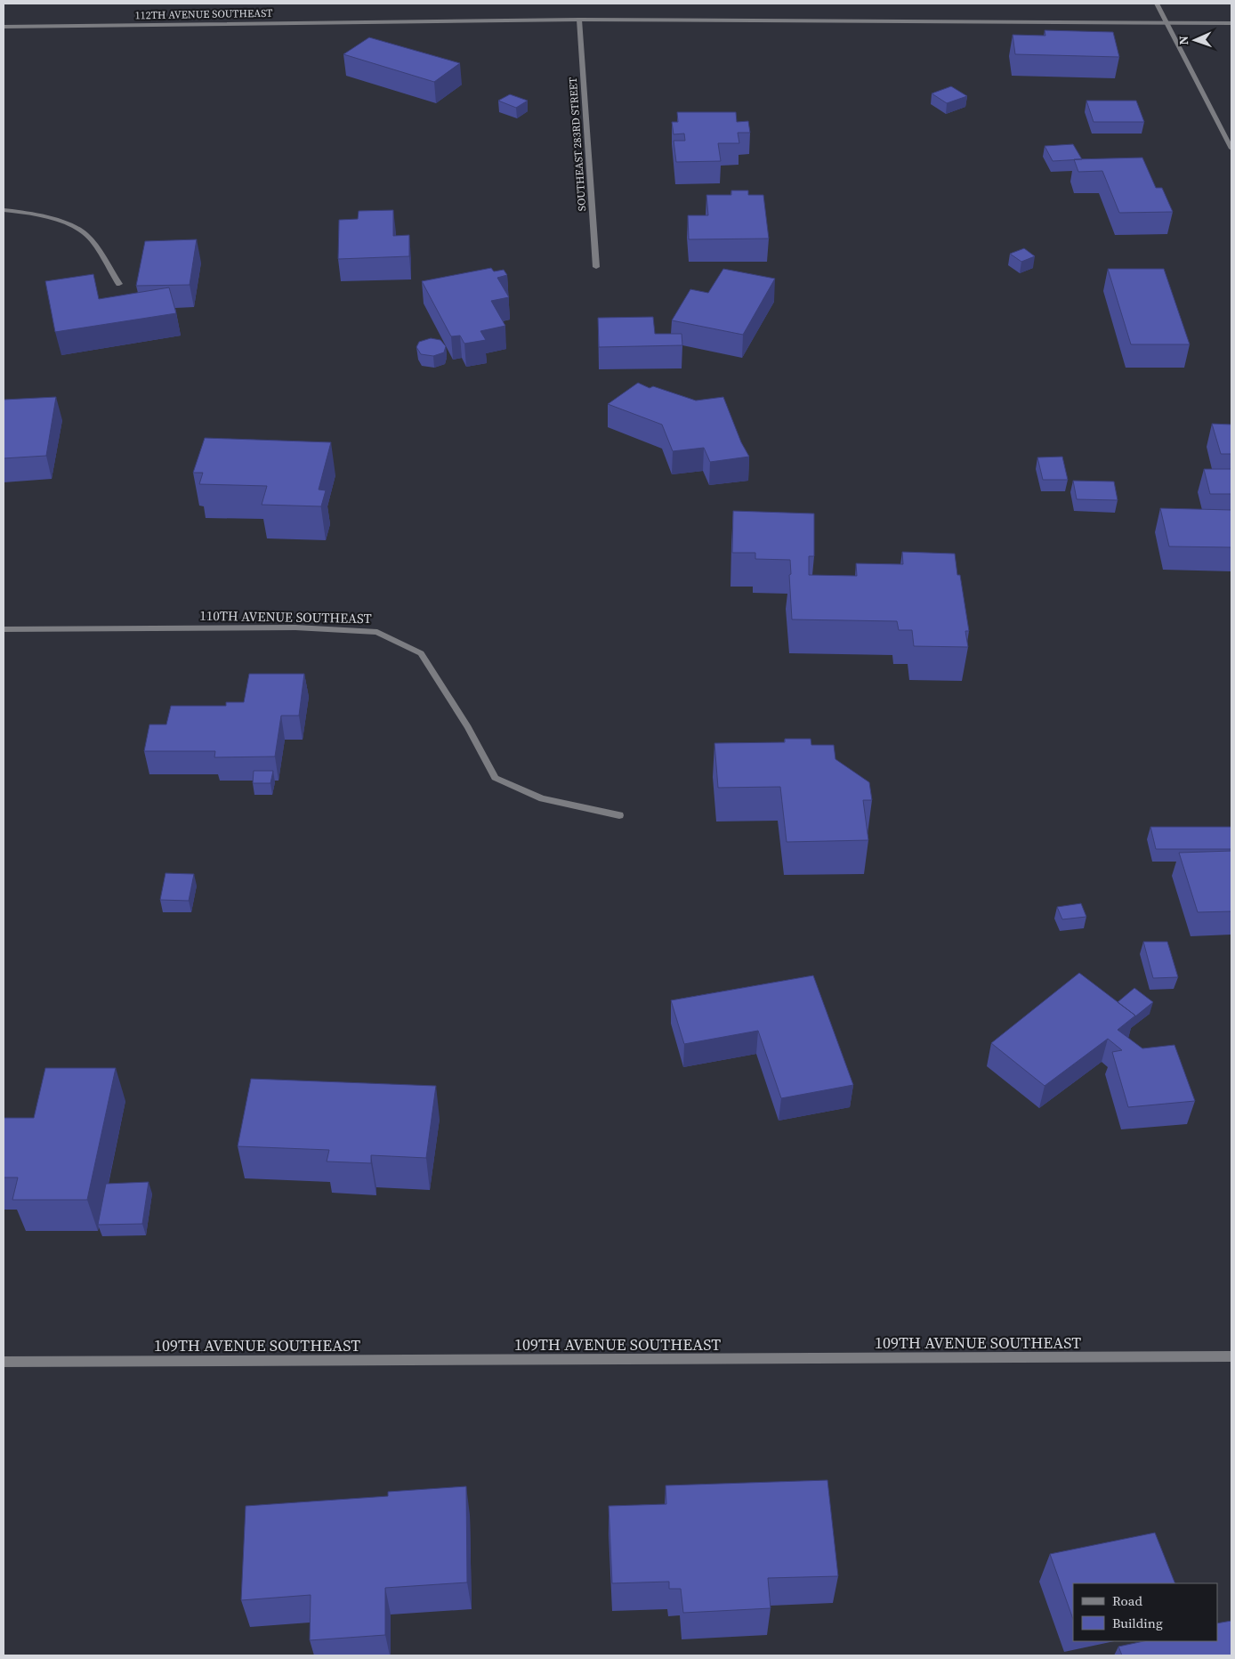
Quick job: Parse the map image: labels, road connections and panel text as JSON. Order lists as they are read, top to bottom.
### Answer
{
  "streets": {
    "street": [
      "112TH AVENUE SOUTHEAST",
      "SOUTHEAST 283RD STREET",
      "110TH AVENUE SOUTHEAST",
      "109TH AVENUE SOUTHEAST"
    ]
  },
  "crossings": [
    ["112TH AVENUE SOUTHEAST", "SOUTHEAST 283RD STREET"]
  ],
  "legend": ["Road", "Building"],
  "north": "left"
}
